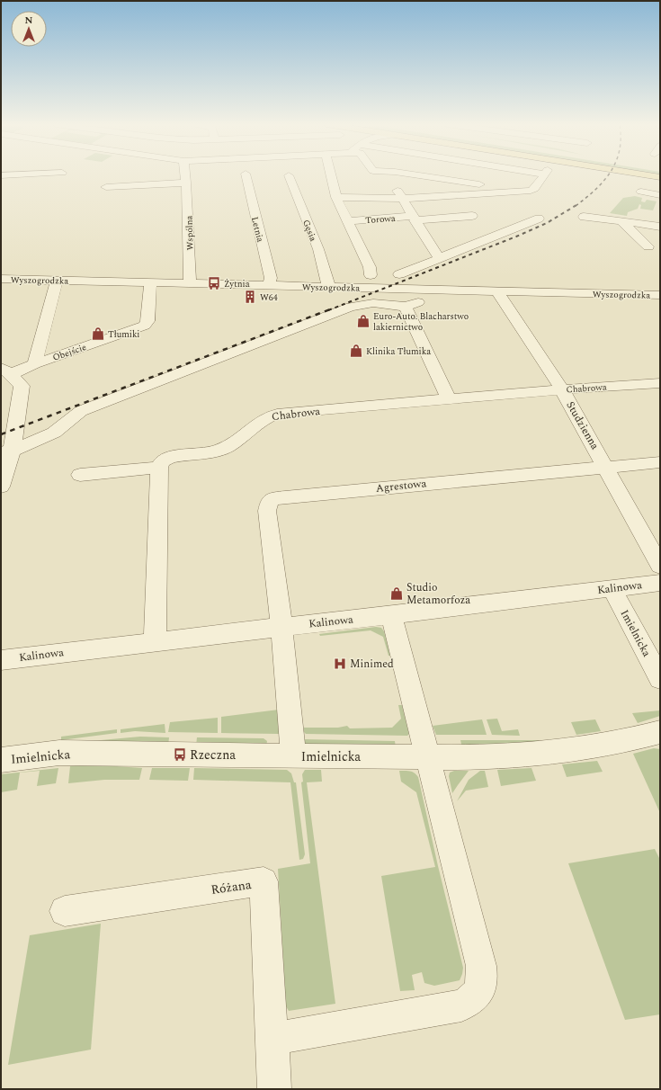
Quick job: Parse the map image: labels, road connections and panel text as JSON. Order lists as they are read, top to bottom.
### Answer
{
  "streets": {
    "street": [
      "Torowa",
      "Letnia",
      "Gęsia",
      "Wspólna",
      "Wyszogrodzka",
      "Obejście",
      "Chabrowa",
      "Studzienna",
      "Agrestowa",
      "Kalinowa",
      "Imielnicka",
      "Różana"
    ]
  },
  "crossings": [
    ["Letnia", "Wyszogrodzka"],
    ["Gęsia", "Wyszogrodzka"],
    ["Wspólna", "Wyszogrodzka"],
    ["Wyszogrodzka", "Obejście"],
    ["Wyszogrodzka", "Studzienna"],
    ["Chabrowa", "Studzienna"],
    ["Studzienna", "Agrestowa"],
    ["Agrestowa", "Kalinowa"],
    ["Kalinowa", "Imielnicka"]
  ],
  "places": {
    "bus stop": ["Żytnia", "Rzeczna"],
    "building": ["W64"],
    "shop": [
      "Euro-Auto. Blacharstwo lakiernictwo",
      "Tłumiki",
      "Klinika Tłumika",
      "Studio Metamorfoza"
    ],
    "hospital": ["Minimed"]
  },
  "north": "top"
}
